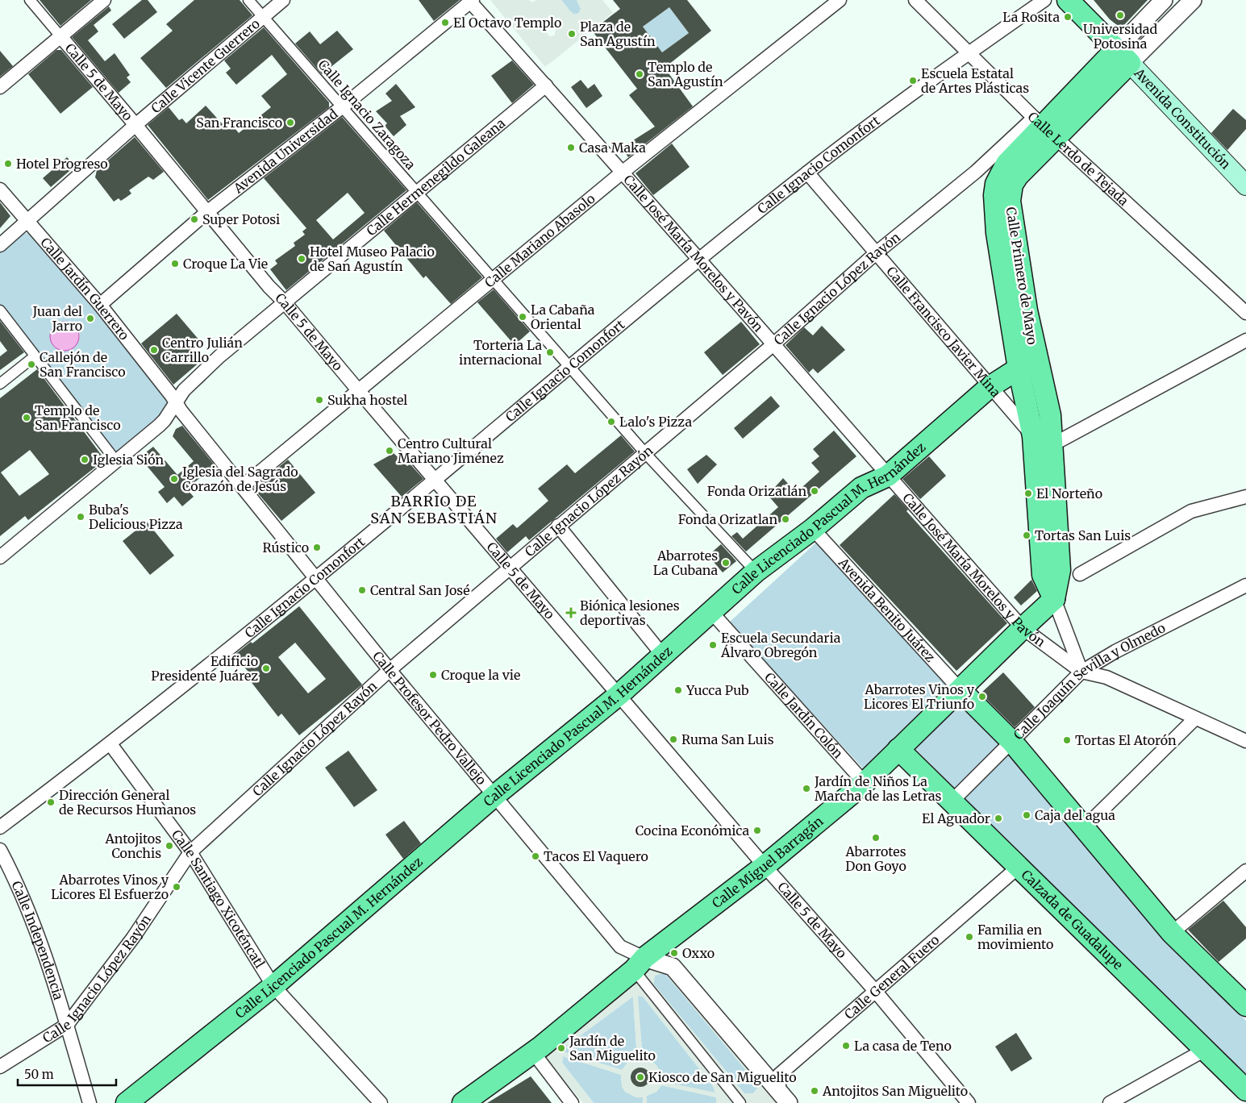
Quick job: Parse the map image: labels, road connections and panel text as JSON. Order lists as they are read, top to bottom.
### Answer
{
  "streets": {
    "main road": [
      "Avenida Constitución",
      "Calle Primero de Mayo",
      "Calle Licenciado Pascual M. Hernández",
      "Calle Miguel Barragán",
      "Calzada de Guadalupe"
    ],
    "street": [
      "Calle Vicente Guerrero",
      "Calle 5 de Mayo",
      "Calle Ignacio Zaragoza",
      "Avenida Universidad",
      "Calle Lerdo de Tejada",
      "Calle Ignacio Comonfort",
      "Calle Hermenegildo Galeana",
      "Calle Mariano Abasolo",
      "Calle José María Morelos y Pavón",
      "Calle Ignacio López Rayón",
      "Calle Jardín Guerrero",
      "Calle Francisco Javier Mina",
      "Avenida Benito Juárez",
      "Calle Joaquín Sevilla y Olmedo",
      "Calle Jardín Colón",
      "Calle Profesor Pedro Vallejo",
      "Calle Santiago Xicoténcatl",
      "Calle Independencia",
      "Calle General Fuero"
    ]
  },
  "crossings": [
    ["Calle Vicente Guerrero", "Calle 5 de Mayo"],
    ["Calle Vicente Guerrero", "Calle Ignacio Zaragoza"],
    ["Calle Vicente Guerrero", "Calle Jardín Guerrero"],
    ["Calle 5 de Mayo", "Avenida Universidad"],
    ["Calle 5 de Mayo", "Calle Ignacio Comonfort"],
    ["Calle 5 de Mayo", "Calle Hermenegildo Galeana"],
    ["Calle 5 de Mayo", "Calle Mariano Abasolo"],
    ["Calle 5 de Mayo", "Calle Ignacio López Rayón"],
    ["Calle 5 de Mayo", "Calle Licenciado Pascual M. Hernández"],
    ["Calle 5 de Mayo", "Calle Miguel Barragán"],
    ["Calle 5 de Mayo", "Calle General Fuero"],
    ["Calle Ignacio Zaragoza", "Avenida Universidad"],
    ["Calle Ignacio Zaragoza", "Calle Ignacio Comonfort"],
    ["Calle Ignacio Zaragoza", "Calle Hermenegildo Galeana"],
    ["Calle Ignacio Zaragoza", "Calle Mariano Abasolo"],
    ["Calle Ignacio Zaragoza", "Calle Ignacio López Rayón"],
    ["Calle Ignacio Zaragoza", "Calle Licenciado Pascual M. Hernández"],
    ["Avenida Constitución", "Calle Primero de Mayo"],
    ["Avenida Universidad", "Calle José María Morelos y Pavón"],
    ["Avenida Universidad", "Calle Jardín Guerrero"],
    ["Calle Lerdo de Tejada", "Calle Ignacio Comonfort"],
    ["Calle Lerdo de Tejada", "Calle Primero de Mayo"],
    ["Calle Lerdo de Tejada", "Calle Ignacio López Rayón"],
    ["Calle Ignacio Comonfort", "Calle José María Morelos y Pavón"],
    ["Calle Ignacio Comonfort", "Calle Francisco Javier Mina"],
    ["Calle Ignacio Comonfort", "Calle Profesor Pedro Vallejo"],
    ["Calle Ignacio Comonfort", "Calle Santiago Xicoténcatl"],
    ["Calle Hermenegildo Galeana", "Calle José María Morelos y Pavón"],
    ["Calle Hermenegildo Galeana", "Calle Jardín Guerrero"],
    ["Calle Hermenegildo Galeana", "Calle Profesor Pedro Vallejo"],
    ["Calle Mariano Abasolo", "Calle José María Morelos y Pavón"],
    ["Calle Mariano Abasolo", "Calle Profesor Pedro Vallejo"],
    ["Calle José María Morelos y Pavón", "Calle Primero de Mayo"],
    ["Calle José María Morelos y Pavón", "Calle Ignacio López Rayón"],
    ["Calle José María Morelos y Pavón", "Calle Licenciado Pascual M. Hernández"],
    ["Calle José María Morelos y Pavón", "Calle Joaquín Sevilla y Olmedo"],
    ["Calle José María Morelos y Pavón", "Calle Miguel Barragán"],
    ["Calle Primero de Mayo", "Calle Ignacio López Rayón"],
    ["Calle Primero de Mayo", "Calle Francisco Javier Mina"],
    ["Calle Primero de Mayo", "Calle Licenciado Pascual M. Hernández"],
    ["Calle Primero de Mayo", "Calle Joaquín Sevilla y Olmedo"],
    ["Calle Primero de Mayo", "Calle Miguel Barragán"],
    ["Calle Ignacio López Rayón", "Calle Francisco Javier Mina"],
    ["Calle Ignacio López Rayón", "Calle Profesor Pedro Vallejo"],
    ["Calle Ignacio López Rayón", "Calle Santiago Xicoténcatl"],
    ["Calle Ignacio López Rayón", "Calle Independencia"],
    ["Calle Jardín Guerrero", "Calle Profesor Pedro Vallejo"],
    ["Calle Francisco Javier Mina", "Calle Licenciado Pascual M. Hernández"],
    ["Calle Licenciado Pascual M. Hernández", "Avenida Benito Juárez"],
    ["Calle Licenciado Pascual M. Hernández", "Calle Jardín Colón"],
    ["Calle Licenciado Pascual M. Hernández", "Calle Profesor Pedro Vallejo"],
    ["Calle Licenciado Pascual M. Hernández", "Calle Santiago Xicoténcatl"],
    ["Avenida Benito Juárez", "Calle Miguel Barragán"],
    ["Calle Joaquín Sevilla y Olmedo", "Calzada de Guadalupe"],
    ["Calle Jardín Colón", "Calle Miguel Barragán"],
    ["Calle Profesor Pedro Vallejo", "Calle Miguel Barragán"],
    ["Calle Profesor Pedro Vallejo", "Calle General Fuero"],
    ["Calle Miguel Barragán", "Calzada de Guadalupe"],
    ["Calzada de Guadalupe", "Calle General Fuero"]
  ],
  "districts": ["BARRIO DE SAN SEBASTIÁN"],
  "places": {
    "other": [
      "Universidad Potosina",
      "La Rosita",
      "El Octavo Templo",
      "Plaza de San Agustín",
      "Templo de San Agustín",
      "Escuela Estatal de Artes Plásticas",
      "San Francisco",
      "Casa Maka",
      "Hotel Progreso",
      "Super Potosi",
      "Hotel Museo Palacio de San Agustín",
      "Croque La Vie",
      "La Cabaña Oriental",
      "Juan del Jarro",
      "Centro Julián Carrillo",
      "Torteria La internacional",
      "Callejón de San Francisco",
      "Sukha hostel",
      "Templo de San Francisco",
      "Lalo's Pizza",
      "Centro Cultural Mariano Jiménez",
      "Iglesia Sión",
      "Iglesia del Sagrado Corazón de Jesús",
      "Fonda Orizatlán",
      "El Norteño",
      "Buba's Delicious Pizza",
      "Fonda Orizatlan",
      "Tortas San Luis",
      "Rústico",
      "Abarrotes La Cubana",
      "Central San José",
      "Escuela Secundaria Álvaro Obregón",
      "Edificio Presidente Juárez",
      "Croque la vie",
      "Yucca Pub",
      "Abarrotes Vinos y Licores El Triunfo",
      "Ruma San Luis",
      "Tortas El Atorón",
      "Jardín de Niños La Marcha de las Letras",
      "Dirección General de Recursos Humanos",
      "Caja del agua",
      "El Aguador",
      "Cocina Económica",
      "Abarrotes Don Goyo",
      "Antojitos Conchis",
      "Tacos El Vaquero",
      "Abarrotes Vinos y Licores El Esfuerzo",
      "Familia en movimiento",
      "Oxxo",
      "La casa de Teno",
      "Jardín de San Miguelito",
      "Kiosco de San Miguelito",
      "Antojitos San Miguelito"
    ],
    "health": ["Biónica lesiones deportivas"]
  },
  "scale_bar": "50 m"
}
